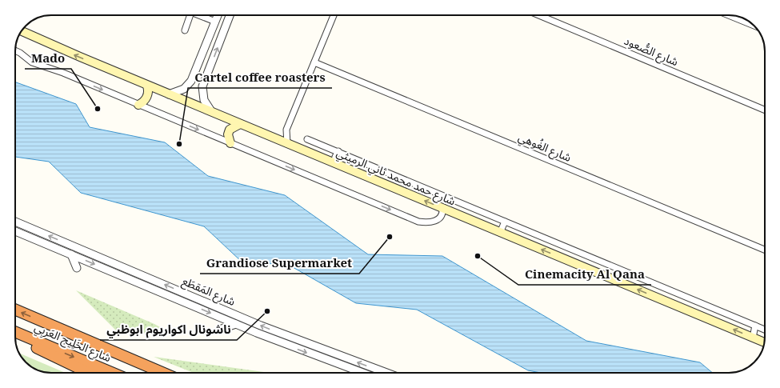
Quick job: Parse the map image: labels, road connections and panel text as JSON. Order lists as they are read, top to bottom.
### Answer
{
  "streets": {
    "highway": ["شارع الخَلِيج العَربِي"],
    "main road": ["شارع حمد محمد ثاني الرميثي"],
    "street": ["شارع الصُّعود", "شارع الغُوهي", "شارع المَقطَع"]
  },
  "one_way": ["شارع حمد محمد ثاني الرميثي"],
  "places": [
    "Mado",
    "Cartel coffee roasters",
    "Grandiose Supermarket",
    "Cinemacity Al Qana",
    "ناشونال اكواريوم ابوظبي"
  ]
}
